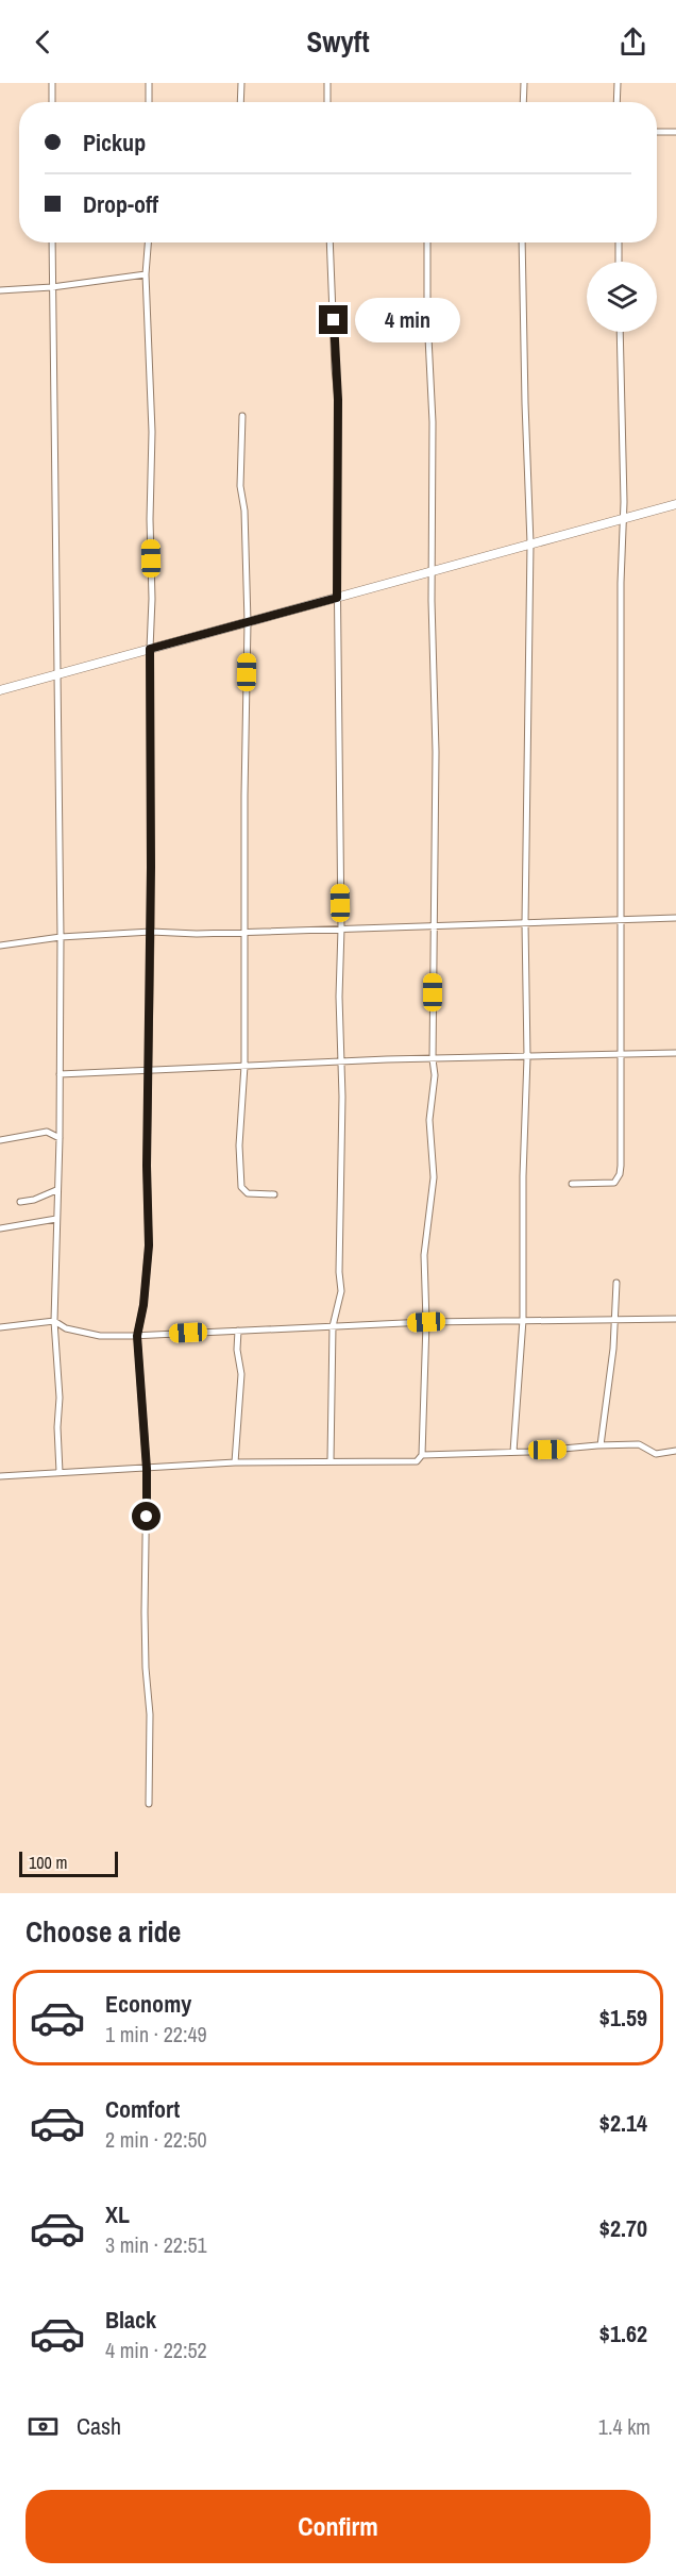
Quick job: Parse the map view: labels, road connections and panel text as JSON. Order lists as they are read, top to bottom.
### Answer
{
  "scale_bar": "100 m",
  "page": {
    "header": "Swyft",
    "banner": ["Pickup", "Drop-off"],
    "bubble": "4 min",
    "scale": "100 m",
    "heading": "Choose a ride",
    "list": [
      {
        "name": "Economy",
        "note": "1 min · 22:49",
        "value": "$1.59"
      },
      {
        "name": "Comfort",
        "note": "2 min · 22:50",
        "value": "$2.14"
      },
      {
        "name": "XL",
        "note": "3 min · 22:51",
        "value": "$2.70"
      },
      {
        "name": "Black",
        "note": "4 min · 22:52",
        "value": "$1.62"
      }
    ],
    "pay": ["Cash", "1.4 km"],
    "buttons": "Confirm"
  }
}
